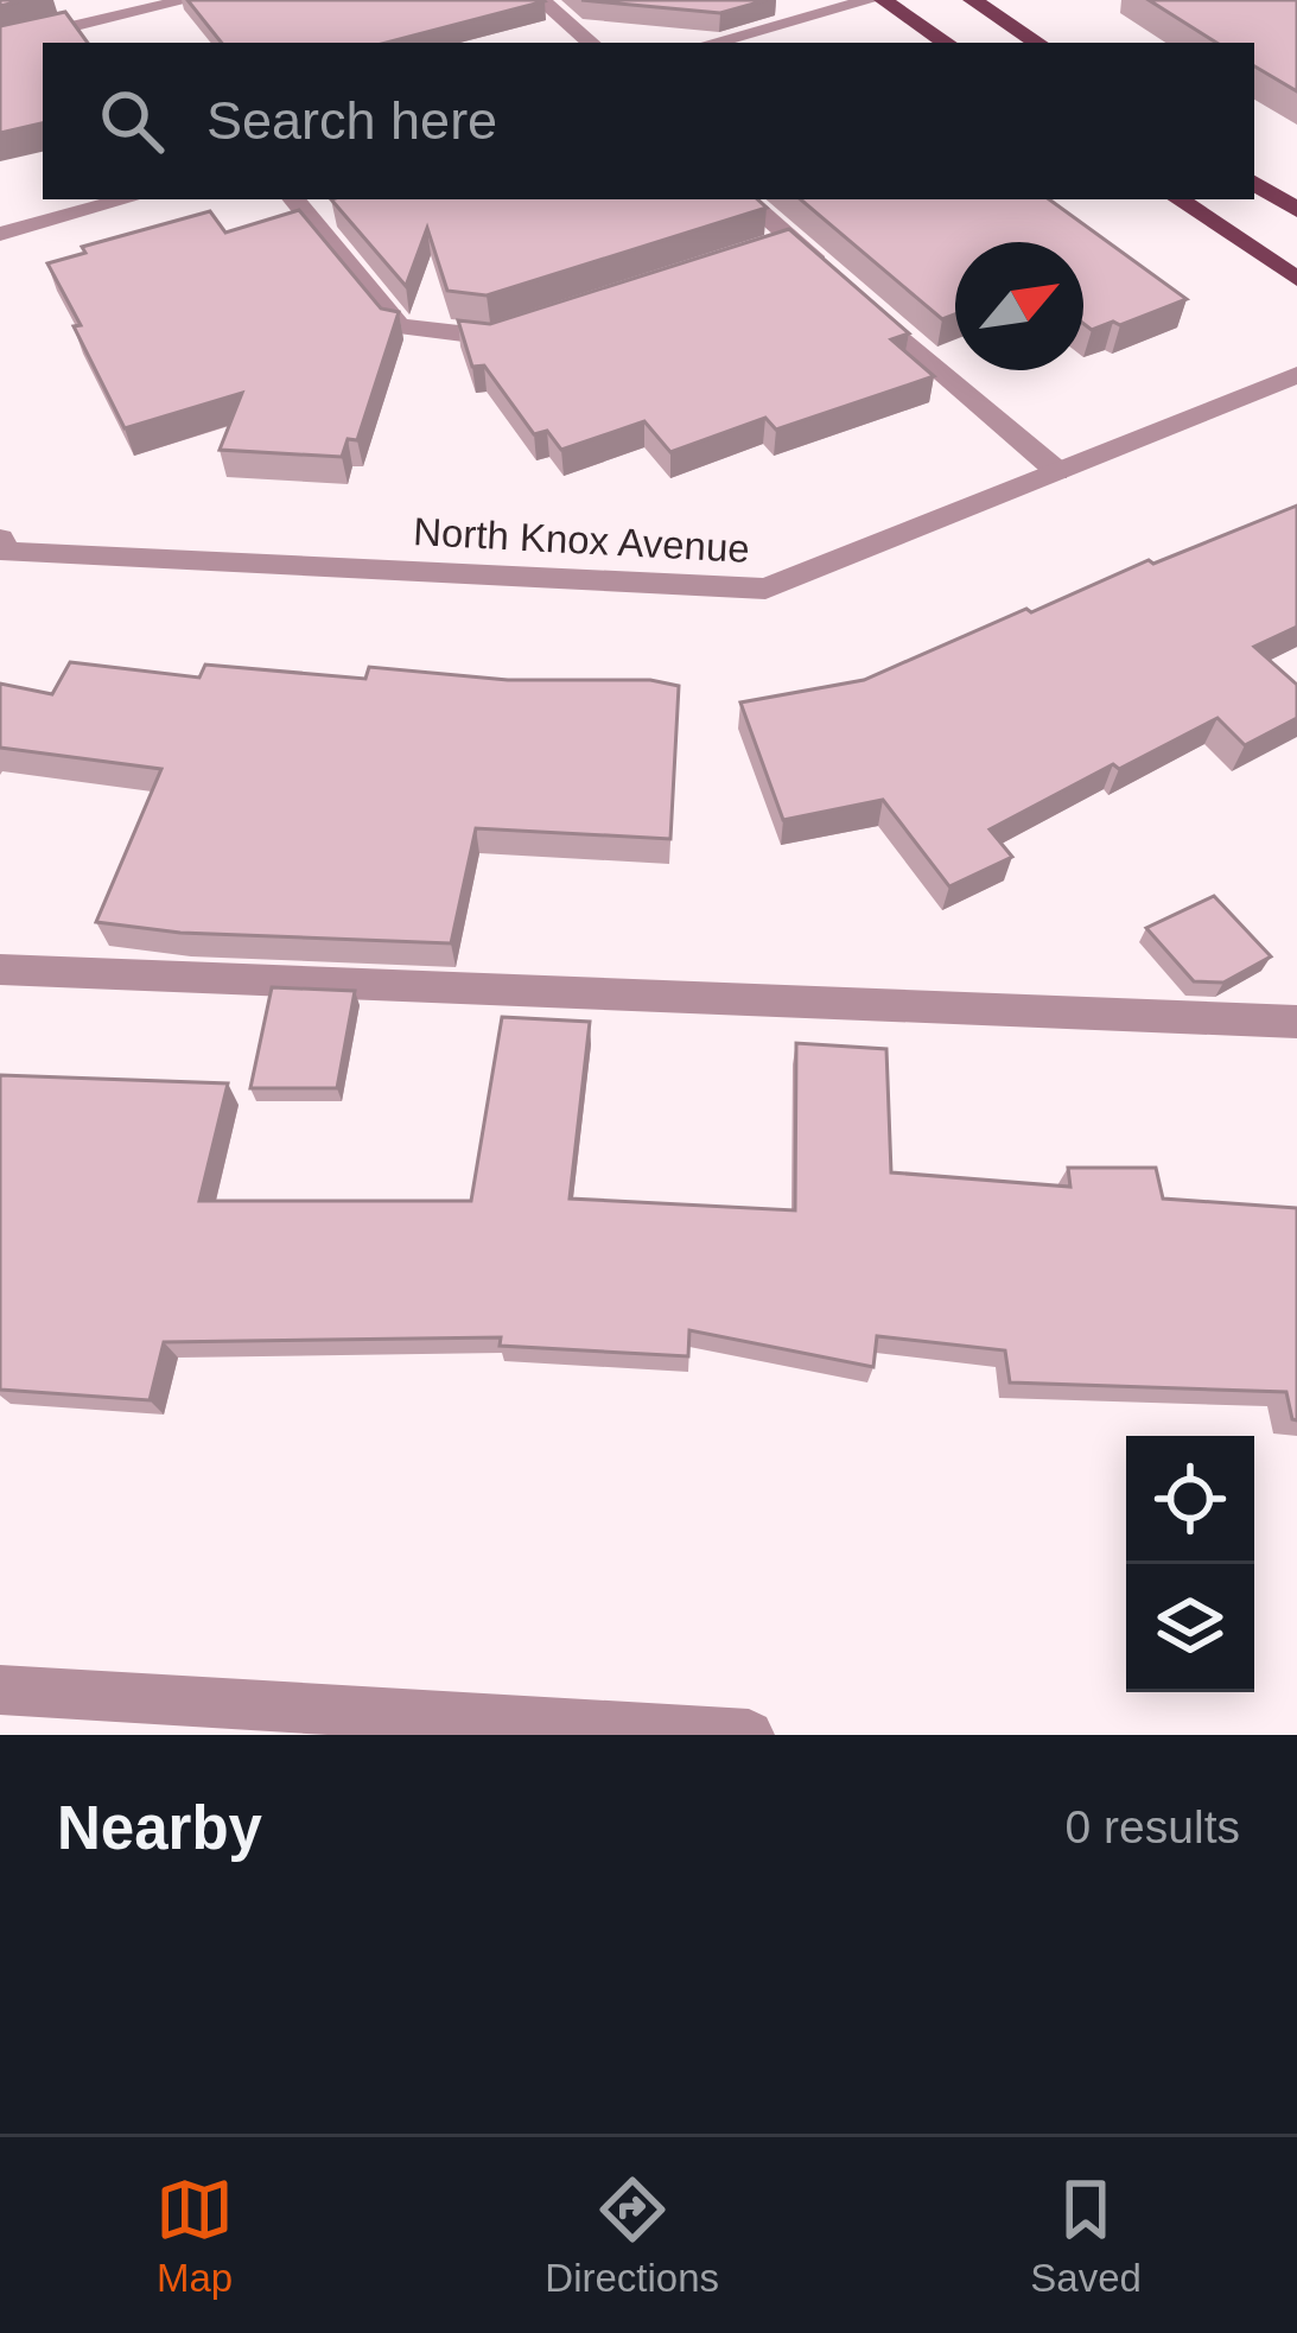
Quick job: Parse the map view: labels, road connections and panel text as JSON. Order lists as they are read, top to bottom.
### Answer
{
  "streets": {
    "street": ["North Knox Avenue"]
  },
  "north": "top right",
  "page": {
    "search": "Search here",
    "heading": ["Nearby", "0 results"],
    "nav": ["Map", "Directions", "Saved"]
  }
}
